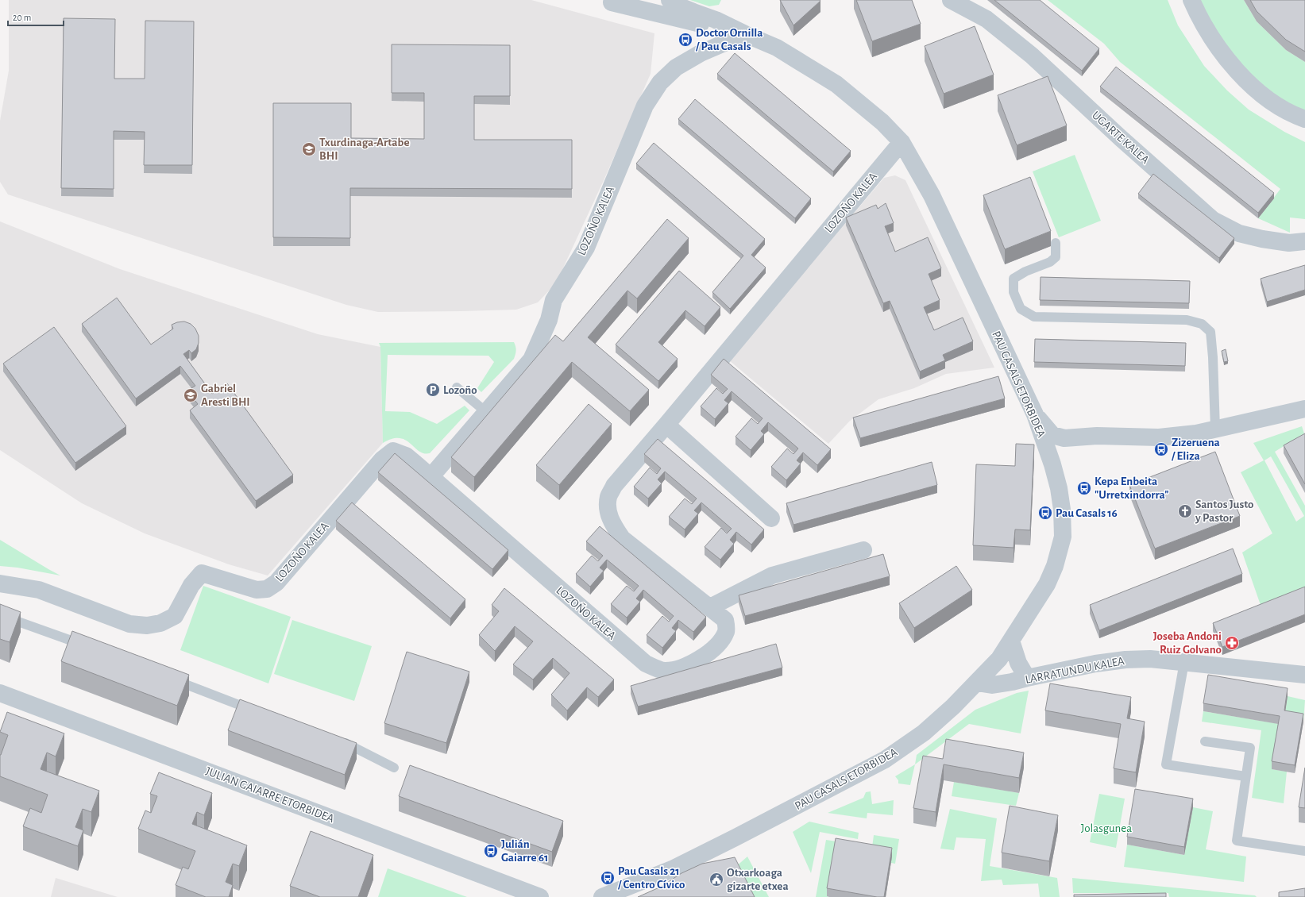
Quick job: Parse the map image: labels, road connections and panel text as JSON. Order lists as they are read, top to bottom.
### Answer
{
  "streets": {
    "street": [
      "UGARTE KALEA",
      "LOZOÑO KALEA",
      "PAU CASALS ETORBIDEA",
      "LARRATUNDU KALEA",
      "JULIAN GAIARRE ETORBIDEA"
    ]
  },
  "crossings": [
    ["LOZOÑO KALEA", "PAU CASALS ETORBIDEA"],
    ["PAU CASALS ETORBIDEA", "LARRATUNDU KALEA"]
  ],
  "parks": ["Jolasgunea"],
  "places": {
    "bus stop": [
      "Doctor Ornilla / Pau Casals",
      "Zizeruena / Eliza",
      "Kepa Enbeita \"Urretxindorra\"",
      "Pau Casals 16",
      "Julián Gaiarre 61",
      "Pau Casals 21 / Centro Cívico"
    ],
    "school or university": ["Txurdinaga-Artabe BHI", "Gabriel Aresti BHI"],
    "parking": ["Lozoño"],
    "church": ["Santos Justo y Pastor"],
    "pharmacy": ["Joseba Andoni Ruiz Golvano"],
    "public building": ["Otxarkoaga gizarte etxea"]
  },
  "scale_bar": "20 m"
}
